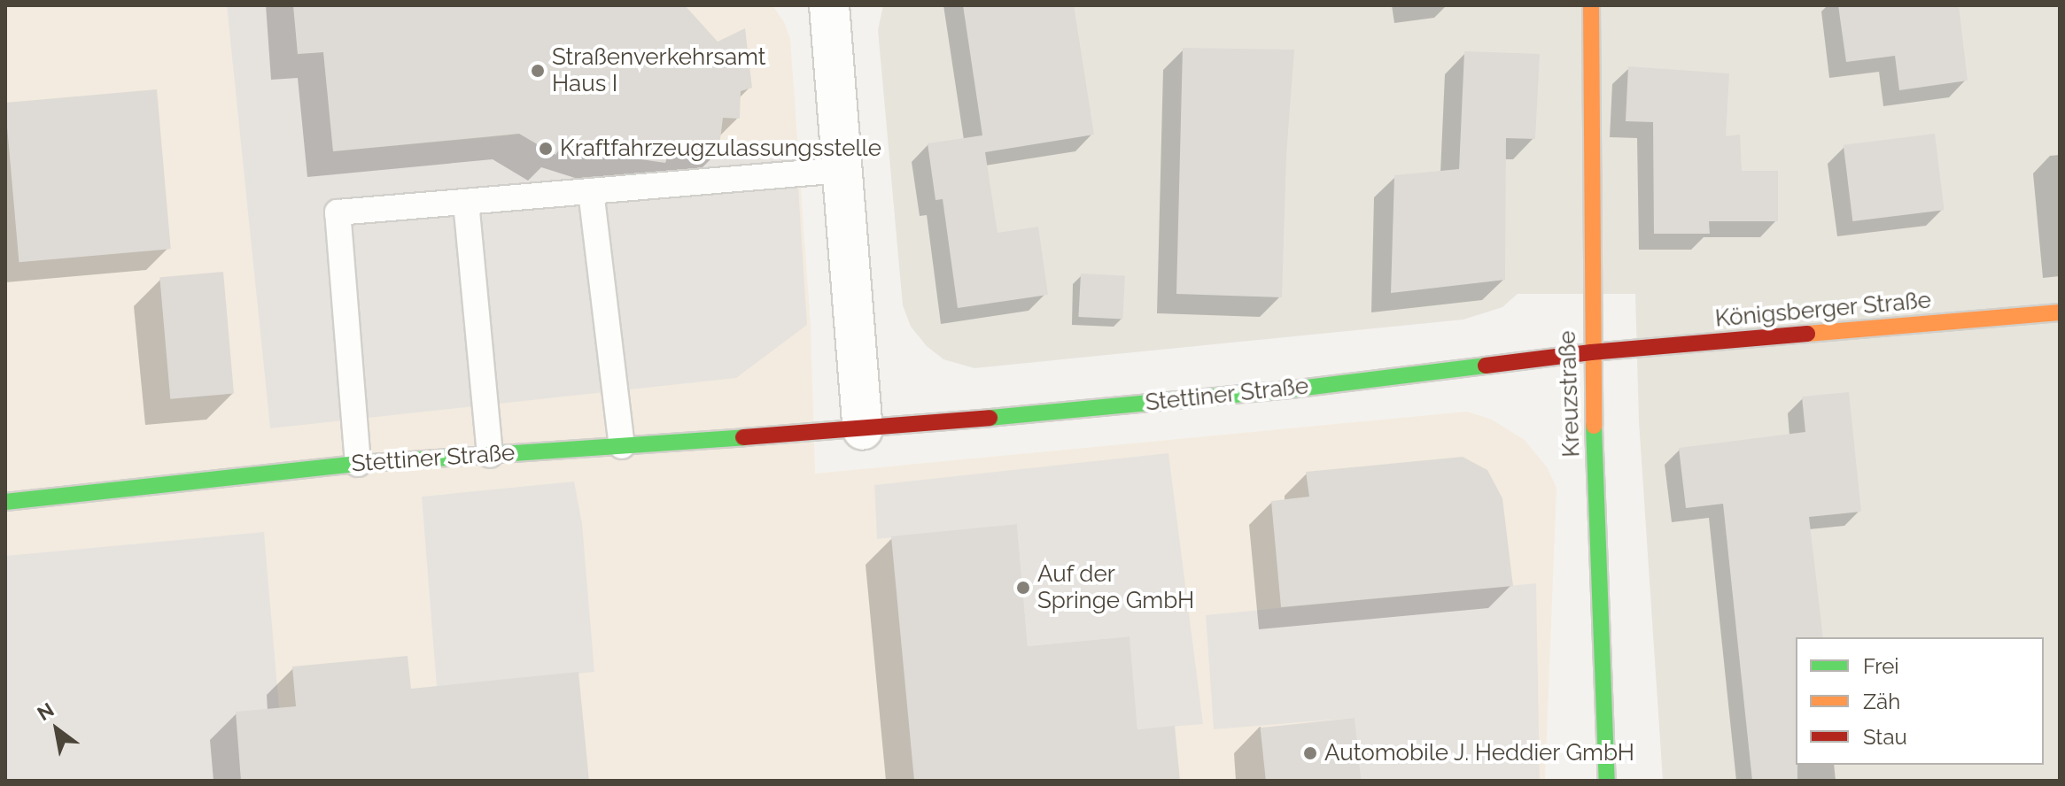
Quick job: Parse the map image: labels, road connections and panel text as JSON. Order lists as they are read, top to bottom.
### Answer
{
  "streets": {
    "street": ["Königsberger Straße", "Kreuzstraße", "Stettiner Straße"]
  },
  "crossings": [
    ["Königsberger Straße", "Kreuzstraße"],
    ["Königsberger Straße", "Stettiner Straße"],
    ["Kreuzstraße", "Stettiner Straße"]
  ],
  "places": [
    "Straßenverkehrsamt Haus I",
    "Kraftfahrzeugzulassungsstelle",
    "Auf der Springe GmbH",
    "Automobile J. Heddier GmbH"
  ],
  "legend": ["Frei", "Zäh", "Stau"],
  "north": "top left"
}
